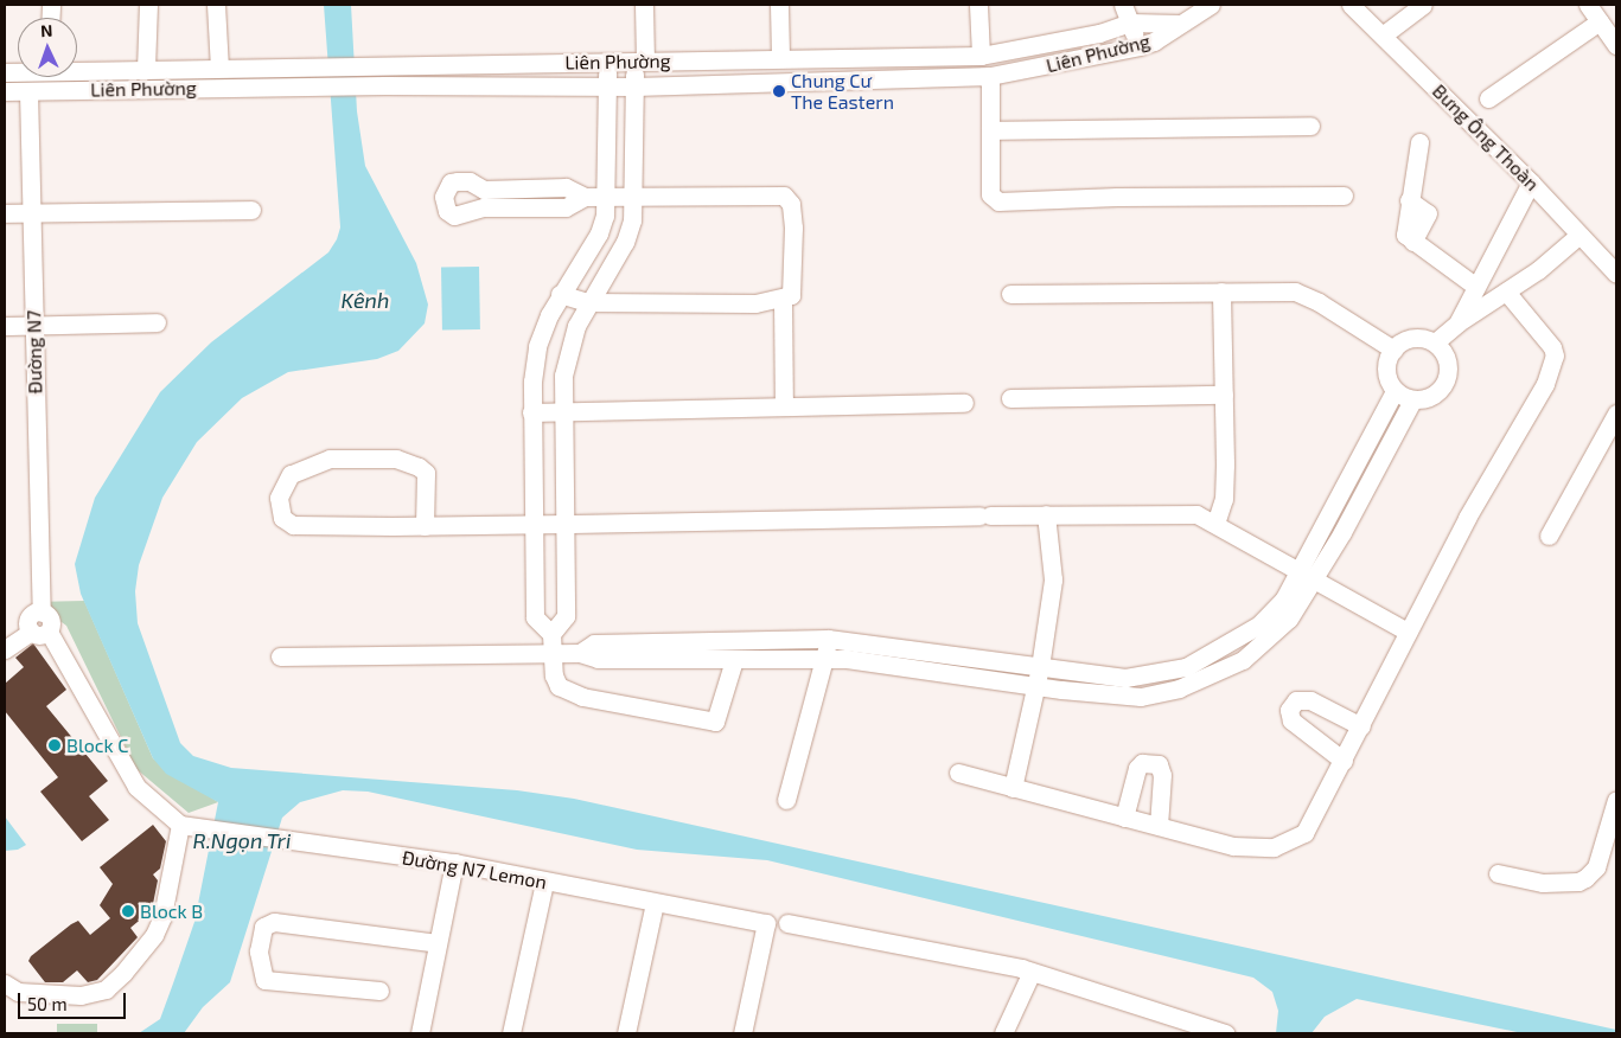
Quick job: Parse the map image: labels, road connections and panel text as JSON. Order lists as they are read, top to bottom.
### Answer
{
  "streets": {
    "street": [
      "Liên Phường",
      "Bưng Ông Thoàn",
      "Đường N7",
      "Đường N7 Lemon"
    ]
  },
  "crossings": [
    ["Liên Phường", "Đường N7"]
  ],
  "water": ["Kênh", "R.Ngọn Tri"],
  "places": ["Chung Cư The Eastern", "Block C", "Block B"],
  "scale_bar": "50 m",
  "north": "top"
}
